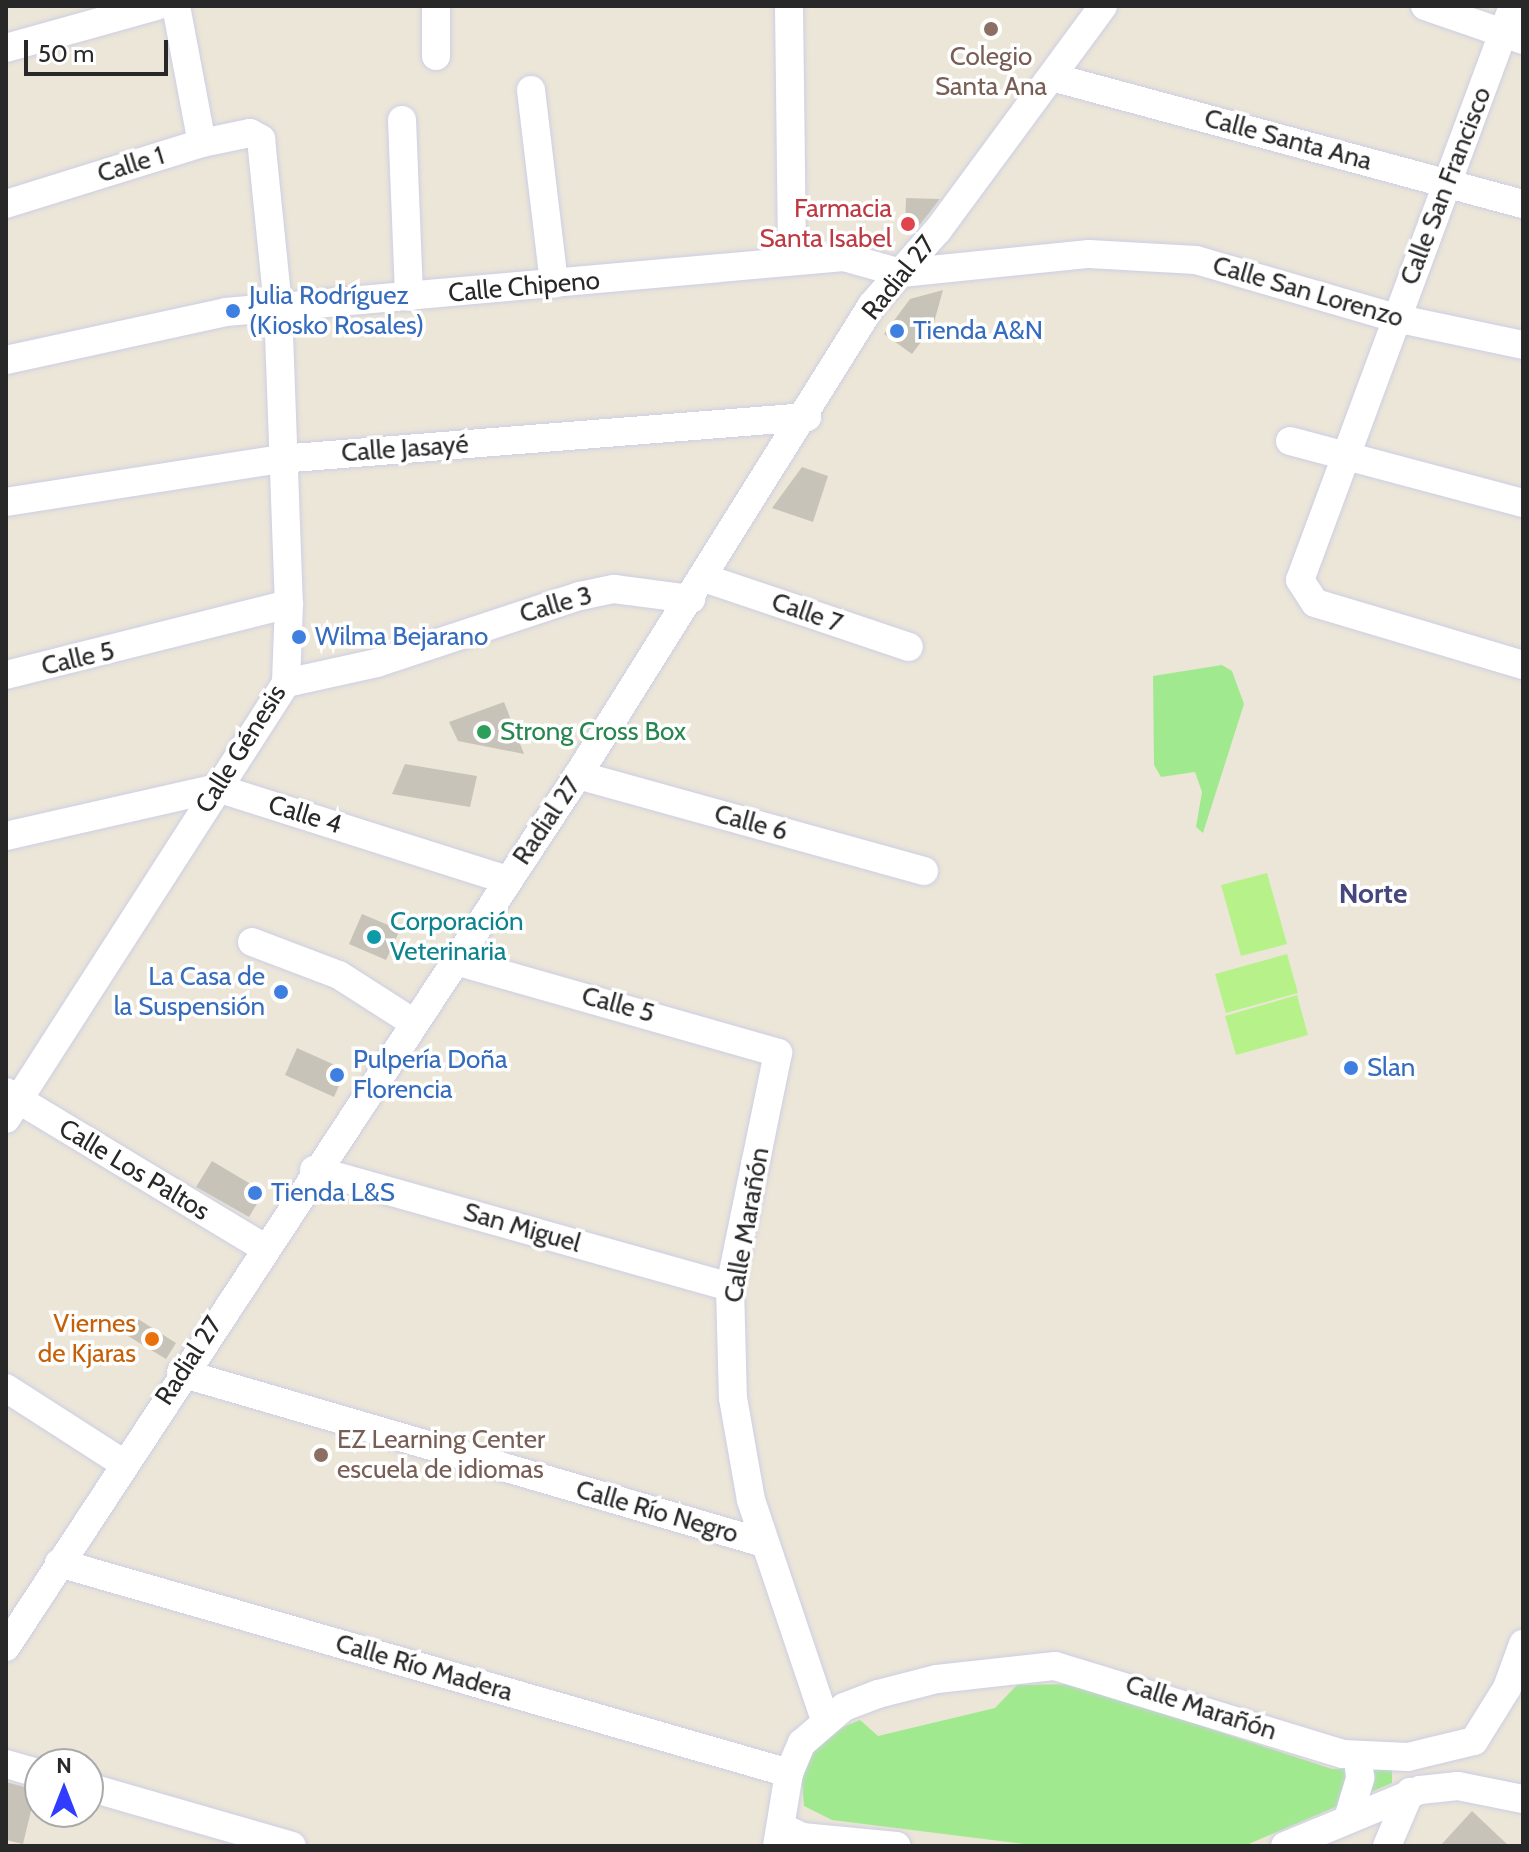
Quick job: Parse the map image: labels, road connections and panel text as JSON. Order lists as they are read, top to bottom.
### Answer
{
  "streets": {
    "street": [
      "Calle Santa Ana",
      "Calle 1",
      "Calle San Francisco",
      "Radial 27",
      "Calle Chipeno",
      "Calle San Lorenzo",
      "Calle Jasayé",
      "Calle 3",
      "Calle 7",
      "Calle 5",
      "Calle Génesis",
      "Calle 4",
      "Calle 6",
      "Calle Los Paltos",
      "Calle Marañón",
      "San Miguel",
      "Calle Río Negro",
      "Calle Río Madera"
    ]
  },
  "crossings": [
    ["Calle Santa Ana", "Calle San Francisco"],
    ["Calle Santa Ana", "Radial 27"],
    ["Calle 1", "Calle Génesis"],
    ["Calle San Francisco", "Calle San Lorenzo"],
    ["Radial 27", "Calle Chipeno"],
    ["Radial 27", "Calle San Lorenzo"],
    ["Radial 27", "Calle Jasayé"],
    ["Radial 27", "Calle 3"],
    ["Radial 27", "Calle 7"],
    ["Radial 27", "Calle 5"],
    ["Radial 27", "Calle 4"],
    ["Radial 27", "Calle 6"],
    ["Radial 27", "Calle Los Paltos"],
    ["Radial 27", "San Miguel"],
    ["Radial 27", "Calle Río Negro"],
    ["Radial 27", "Calle Río Madera"],
    ["Calle Chipeno", "Calle San Lorenzo"],
    ["Calle Chipeno", "Calle Génesis"],
    ["Calle Jasayé", "Calle Génesis"],
    ["Calle 3", "Calle 7"],
    ["Calle 3", "Calle Génesis"],
    ["Calle 5", "Calle Génesis"],
    ["Calle 5", "Calle Marañón"],
    ["Calle Génesis", "Calle 4"],
    ["Calle Génesis", "Calle Los Paltos"],
    ["Calle Marañón", "San Miguel"],
    ["Calle Marañón", "Calle Río Negro"],
    ["Calle Marañón", "Calle Río Madera"]
  ],
  "districts": ["Norte"],
  "places": [
    "Colegio Santa Ana",
    "Farmacia Santa Isabel",
    "Julia Rodríguez (Kiosko Rosales)",
    "Tienda A&N",
    "Wilma Bejarano",
    "Strong Cross Box",
    "Corporación Veterinaria",
    "La Casa de la Suspensión",
    "Slan",
    "Pulpería Doña Florencia",
    "Tienda L&S",
    "Viernes de Kjaras",
    "EZ Learning Center escuela de idiomas"
  ],
  "scale_bar": "50 m",
  "north": "top"
}
